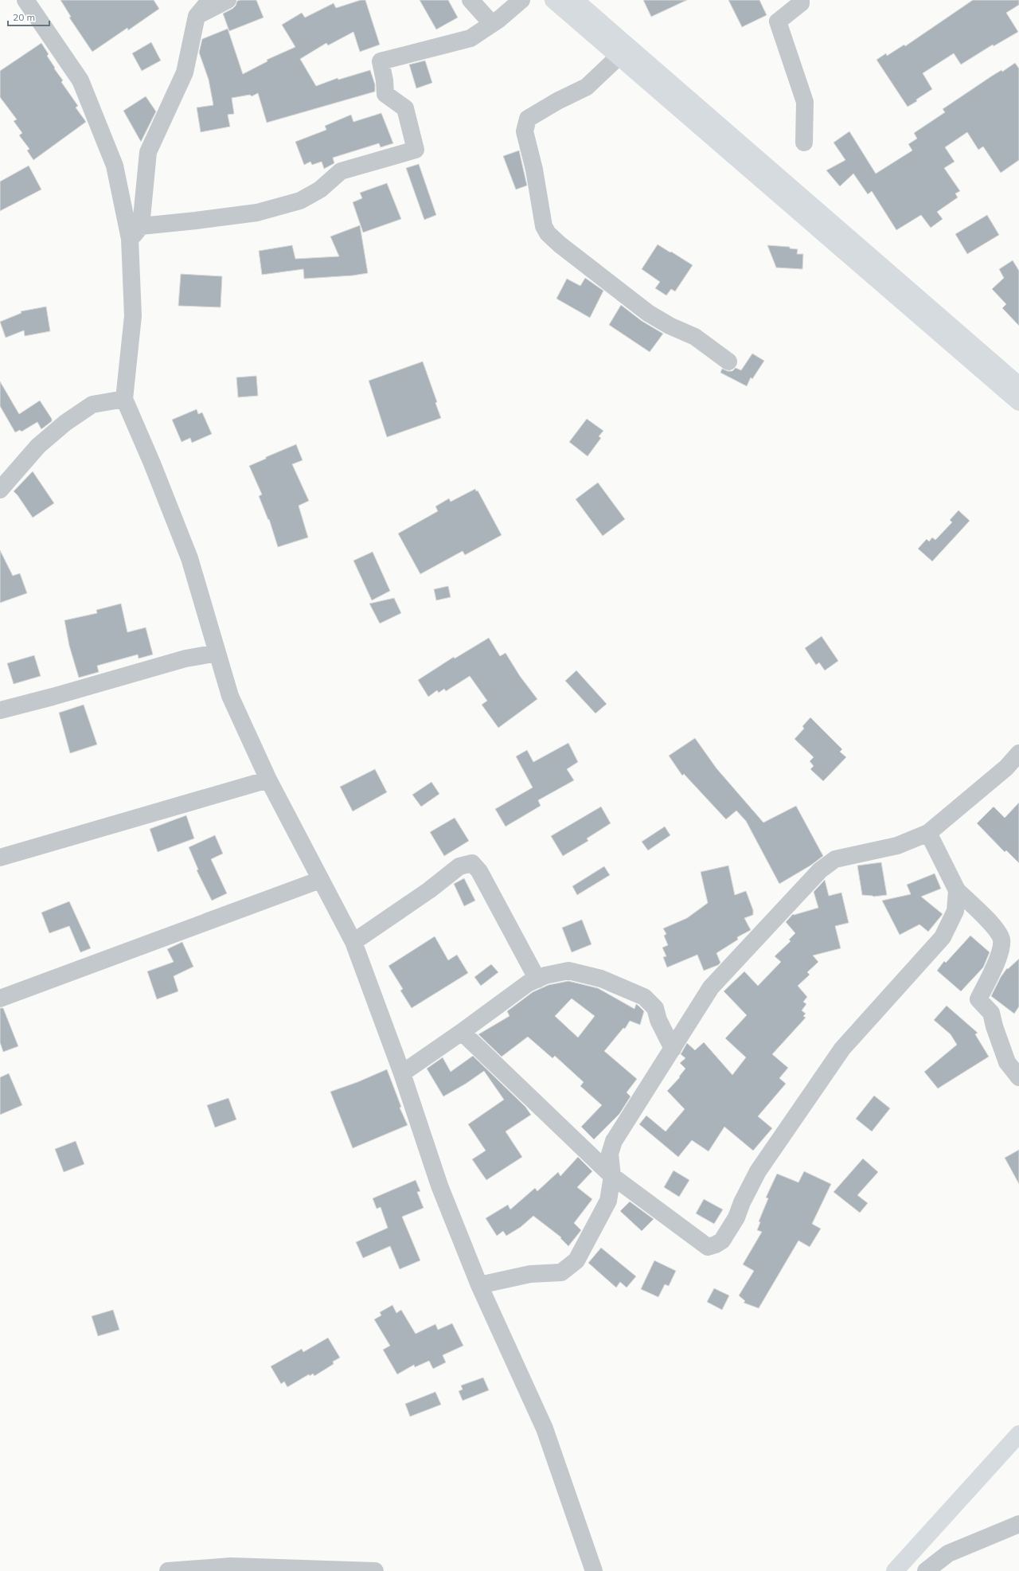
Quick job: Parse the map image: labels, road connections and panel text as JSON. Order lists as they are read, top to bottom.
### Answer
{
  "scale_bar": "20 m"
}
